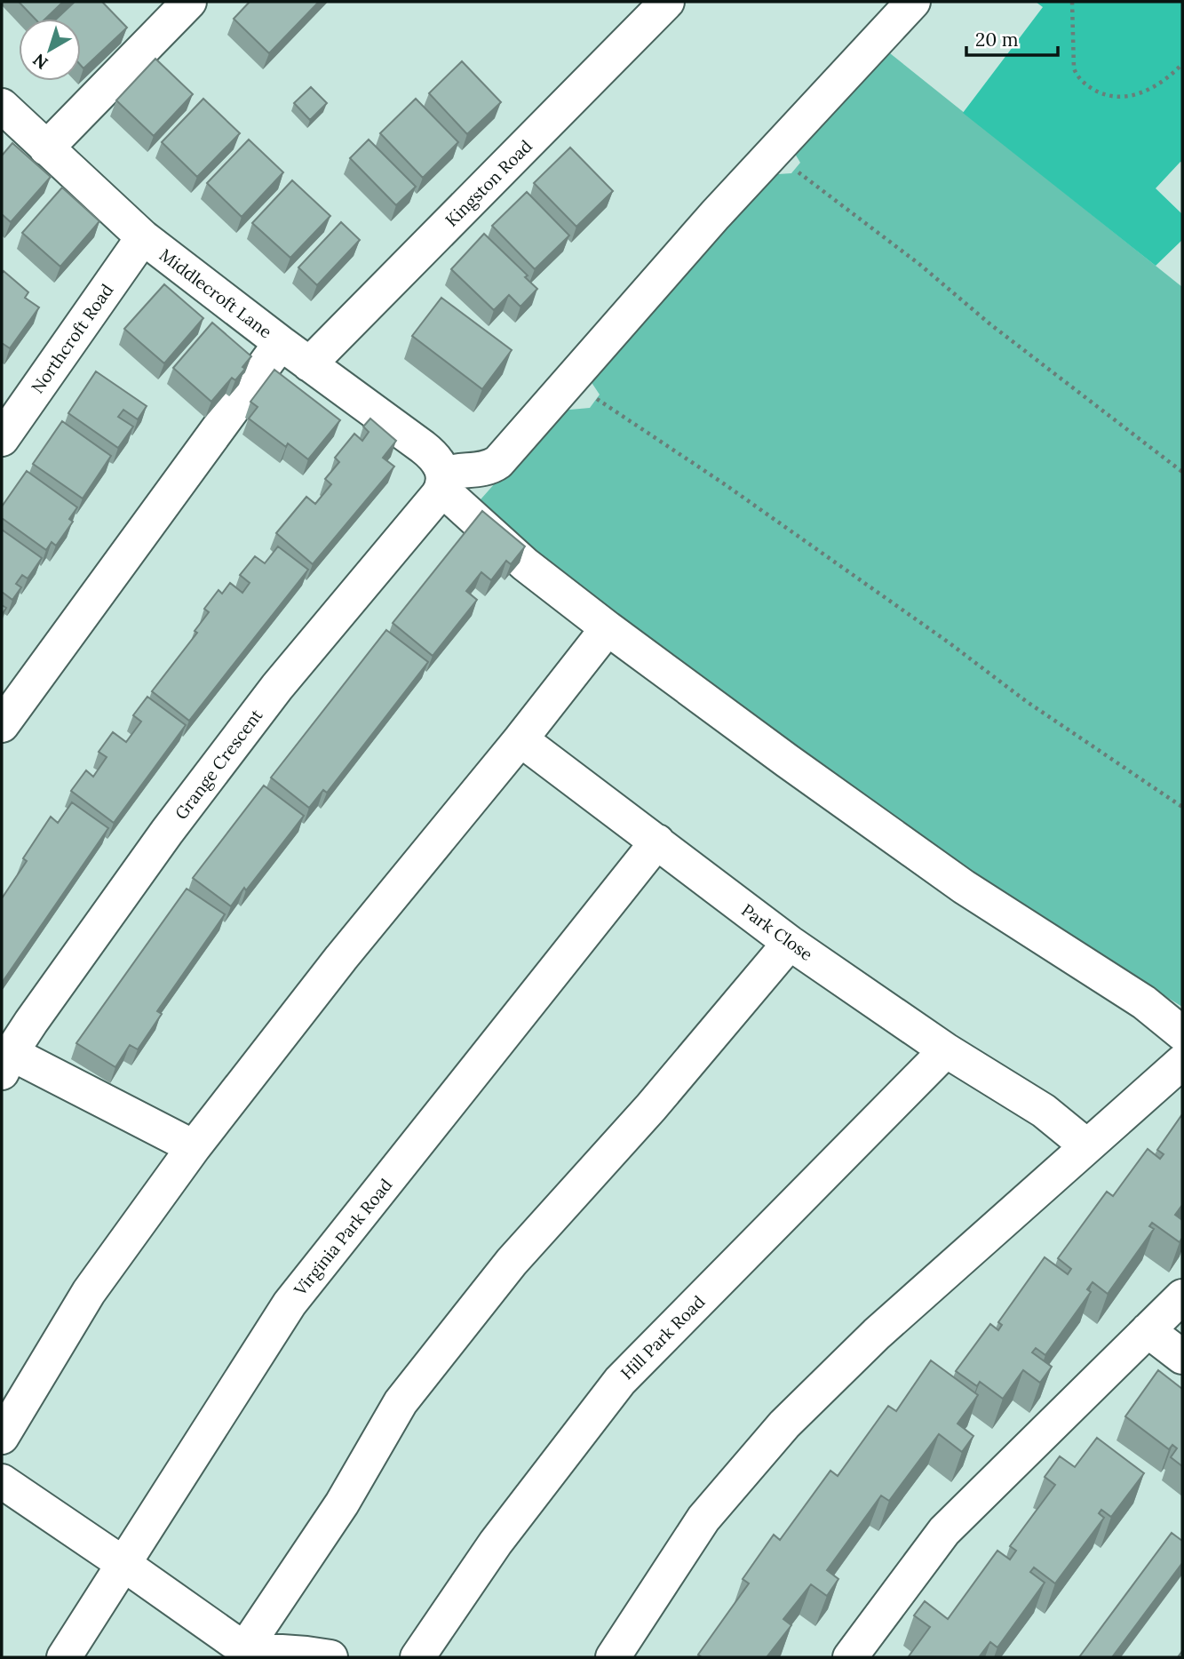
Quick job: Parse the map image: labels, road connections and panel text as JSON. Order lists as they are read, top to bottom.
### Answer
{
  "streets": {
    "street": [
      "Kingston Road",
      "Middlecroft Lane",
      "Northcroft Road",
      "Grange Crescent",
      "Park Close",
      "Virginia Park Road",
      "Hill Park Road"
    ]
  },
  "crossings": [
    ["Kingston Road", "Middlecroft Lane"],
    ["Middlecroft Lane", "Northcroft Road"],
    ["Middlecroft Lane", "Grange Crescent"],
    ["Park Close", "Virginia Park Road"],
    ["Park Close", "Hill Park Road"]
  ],
  "scale_bar": "20 m",
  "north": "bottom left"
}
